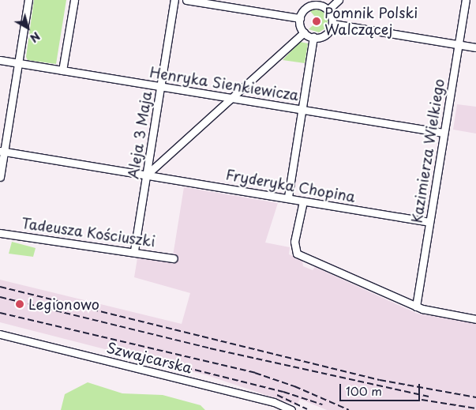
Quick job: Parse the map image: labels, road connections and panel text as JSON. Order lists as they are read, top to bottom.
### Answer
{
  "streets": {
    "street": [
      "Henryka Sienkiewicza",
      "Aleja 3 Maja",
      "Kazimierza Wielkiego",
      "Fryderyka Chopina",
      "Tadeusza Kościuszki",
      "Szwajcarska"
    ]
  },
  "crossings": [
    ["Henryka Sienkiewicza", "Aleja 3 Maja"],
    ["Henryka Sienkiewicza", "Kazimierza Wielkiego"],
    ["Aleja 3 Maja", "Fryderyka Chopina"],
    ["Aleja 3 Maja", "Tadeusza Kościuszki"],
    ["Kazimierza Wielkiego", "Fryderyka Chopina"]
  ],
  "places": ["Pomnik Polski Walczącej", "Legionowo"],
  "scale_bar": "100 m",
  "north": "bottom right"
}
